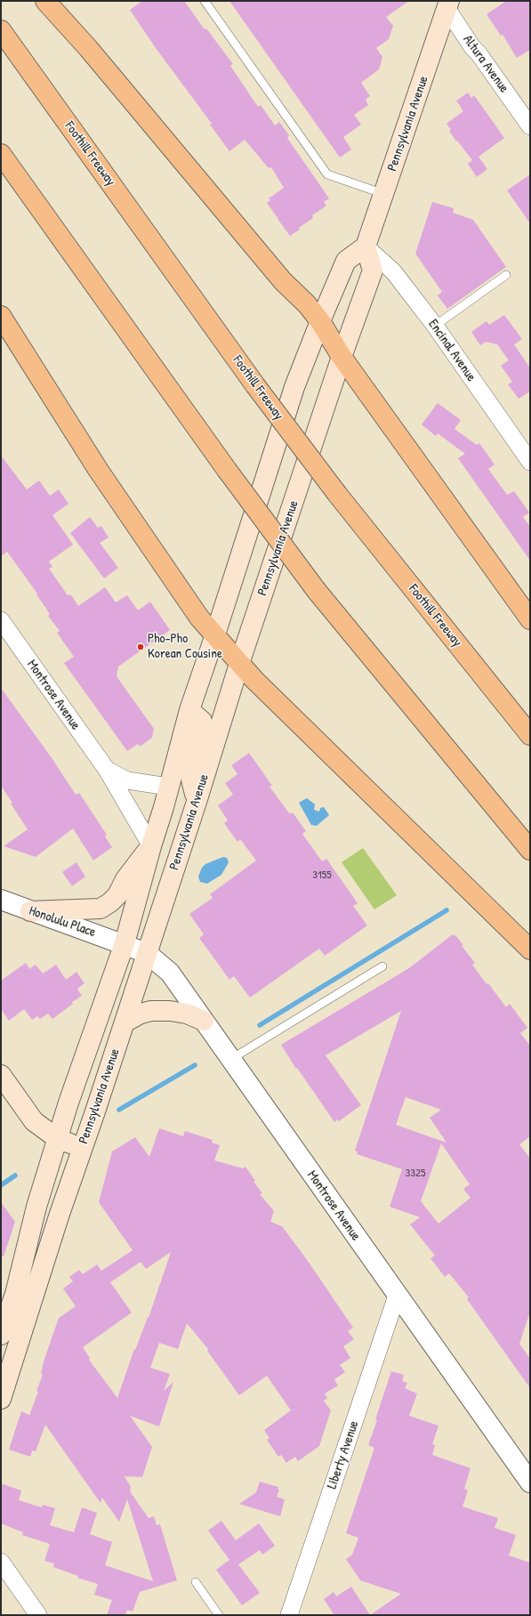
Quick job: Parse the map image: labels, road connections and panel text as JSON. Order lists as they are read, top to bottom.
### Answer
{
  "streets": {
    "highway": ["Foothill Freeway"],
    "main road": ["Pennsylvania Avenue"],
    "street": [
      "Altura Avenue",
      "Encinal Avenue",
      "Montrose Avenue",
      "Honolulu Place",
      "Liberty Avenue"
    ]
  },
  "crossings": [
    ["Altura Avenue", "Pennsylvania Avenue"],
    ["Pennsylvania Avenue", "Encinal Avenue"],
    ["Pennsylvania Avenue", "Montrose Avenue"],
    ["Pennsylvania Avenue", "Honolulu Place"],
    ["Montrose Avenue", "Honolulu Place"],
    ["Montrose Avenue", "Liberty Avenue"]
  ],
  "places": ["Pho-Pho Korean Cousine"],
  "house_numbers": ["3155", "3325"]
}
